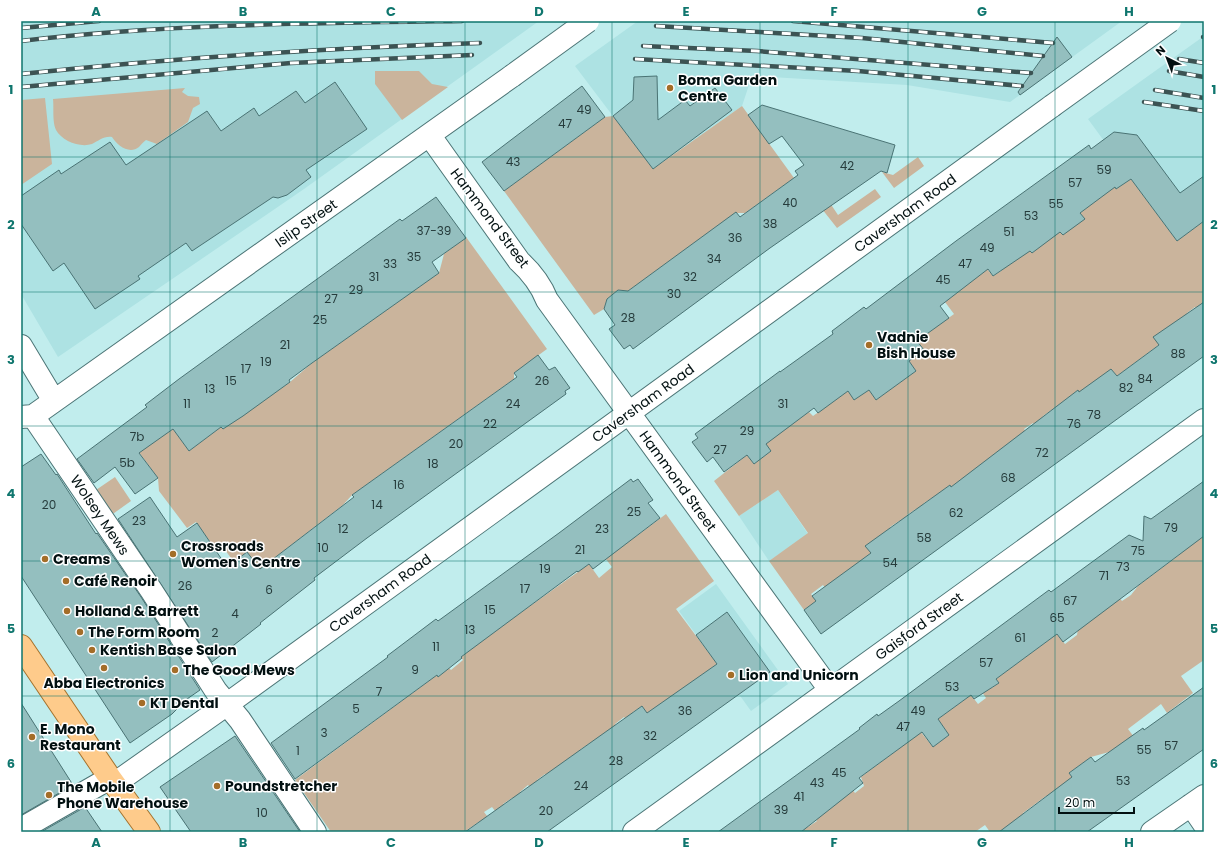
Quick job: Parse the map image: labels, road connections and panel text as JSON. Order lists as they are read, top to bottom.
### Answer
{
  "streets": {
    "street": [
      "Caversham Road",
      "Hammond Street",
      "Islip Street",
      "Wolsey Mews",
      "Gaisford Street"
    ]
  },
  "crossings": [
    ["Caversham Road", "Hammond Street"],
    ["Caversham Road", "Wolsey Mews"],
    ["Hammond Street", "Islip Street"],
    ["Hammond Street", "Gaisford Street"],
    ["Islip Street", "Wolsey Mews"]
  ],
  "places": [
    "Boma Garden Centre",
    "Vadnie Bish House",
    "Crossroads Women's Centre",
    "Creams",
    "Café Renoir",
    "Holland & Barrett",
    "The Form Room",
    "Kentish Base Salon",
    "Abba Electronics",
    "The Good Mews",
    "Lion and Unicorn",
    "KT Dental",
    "E. Mono Restaurant",
    "Poundstretcher",
    "The Mobile Phone Warehouse"
  ],
  "house_numbers": [
    "49",
    "47",
    "43",
    "42",
    "59",
    "57",
    "40",
    "55",
    "53",
    "38",
    "37-39",
    "51",
    "36",
    "49",
    "35",
    "34",
    "33",
    "47",
    "31",
    "32",
    "45",
    "29",
    "30",
    "27",
    "28",
    "25",
    "21",
    "88",
    "19",
    "17",
    "84",
    "15",
    "26",
    "82",
    "13",
    "11",
    "24",
    "31",
    "78",
    "22",
    "76",
    "29",
    "7b",
    "20",
    "27",
    "72",
    "5b",
    "18",
    "68",
    "16",
    "20",
    "14",
    "25",
    "62",
    "23",
    "79",
    "12",
    "23",
    "58",
    "10",
    "21",
    "75",
    "54",
    "73",
    "19",
    "71",
    "26",
    "17",
    "6",
    "67",
    "15",
    "4",
    "65",
    "13",
    "2",
    "61",
    "11",
    "57",
    "9",
    "53",
    "7",
    "5",
    "36",
    "49",
    "47",
    "3",
    "32",
    "57",
    "55",
    "1",
    "28",
    "45",
    "53",
    "43",
    "24",
    "41",
    "39",
    "20",
    "10"
  ],
  "scale_bar": "20 m",
  "north": "top left",
  "grid": {
    "columns": [
      "A",
      "B",
      "C",
      "D",
      "E",
      "F",
      "G",
      "H"
    ],
    "rows": [
      "1",
      "2",
      "3",
      "4",
      "5",
      "6"
    ]
  }
}
